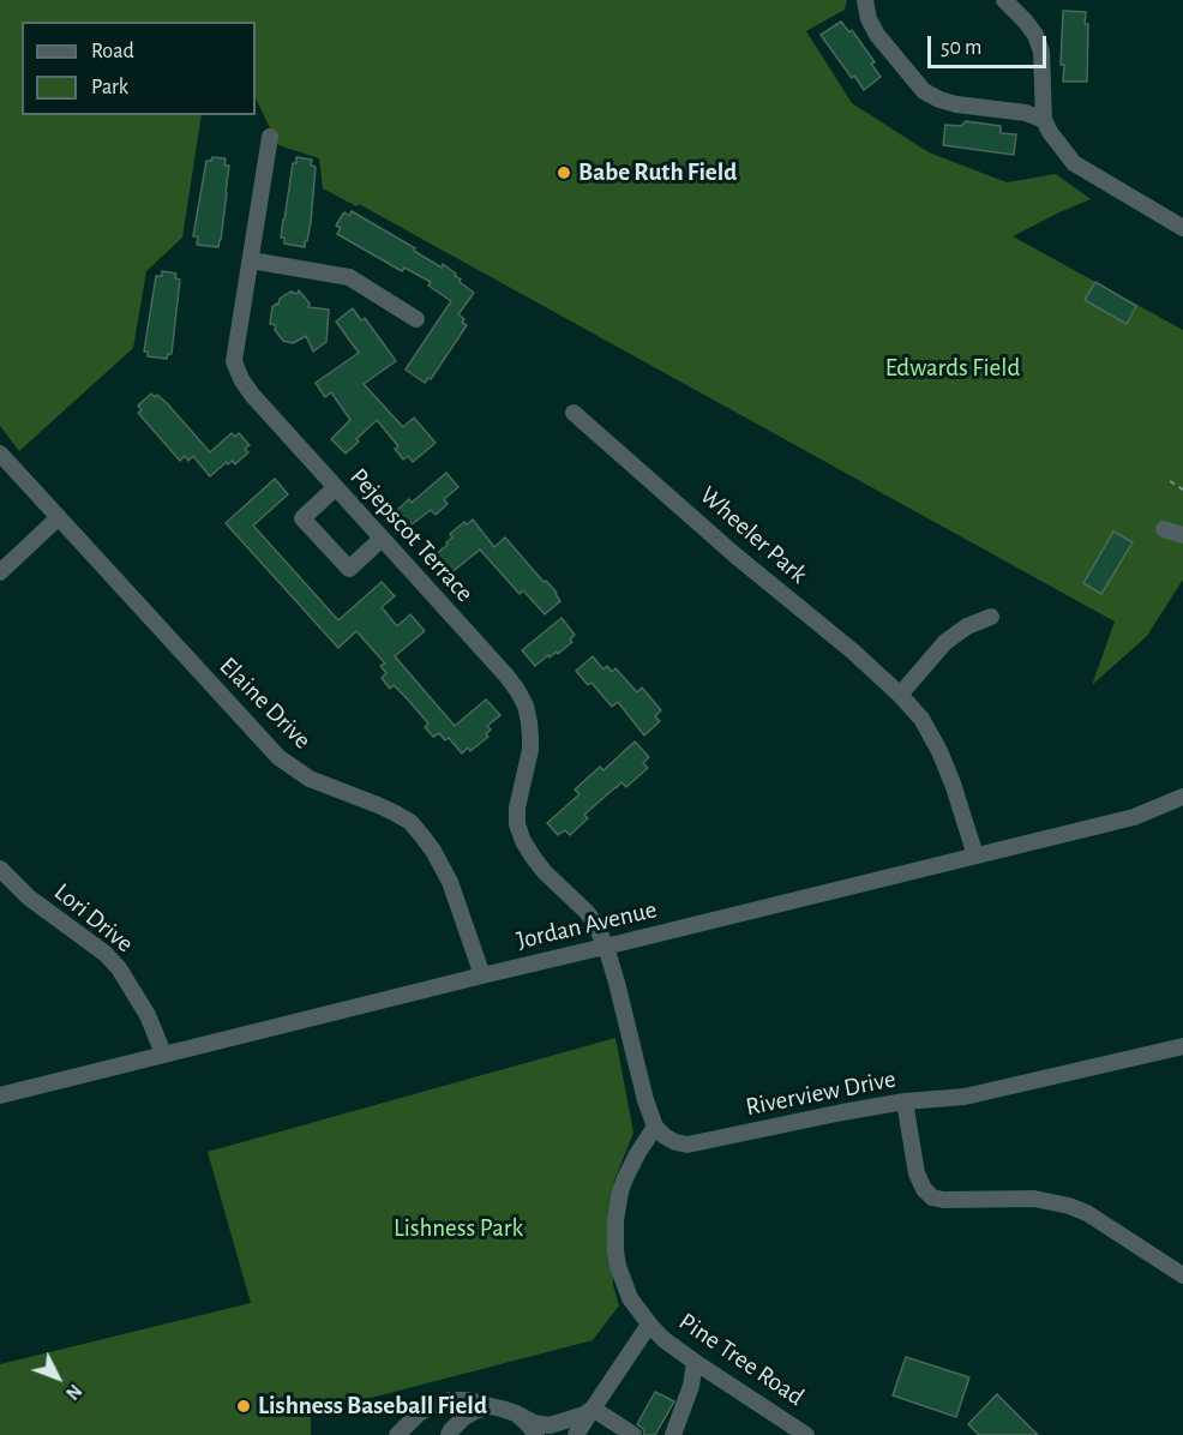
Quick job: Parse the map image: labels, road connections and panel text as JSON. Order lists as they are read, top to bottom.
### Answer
{
  "streets": {
    "street": [
      "Pejepscot Terrace",
      "Wheeler Park",
      "Elaine Drive",
      "Lori Drive",
      "Jordan Avenue",
      "Riverview Drive",
      "Pine Tree Road"
    ]
  },
  "crossings": [
    ["Pejepscot Terrace", "Jordan Avenue"],
    ["Wheeler Park", "Jordan Avenue"],
    ["Elaine Drive", "Jordan Avenue"],
    ["Lori Drive", "Jordan Avenue"],
    ["Riverview Drive", "Pine Tree Road"]
  ],
  "parks": ["Edwards Field", "Lishness Park"],
  "places": ["Babe Ruth Field", "Lishness Baseball Field"],
  "legend": ["Road", "Park"],
  "scale_bar": "50 m",
  "north": "bottom right"
}
